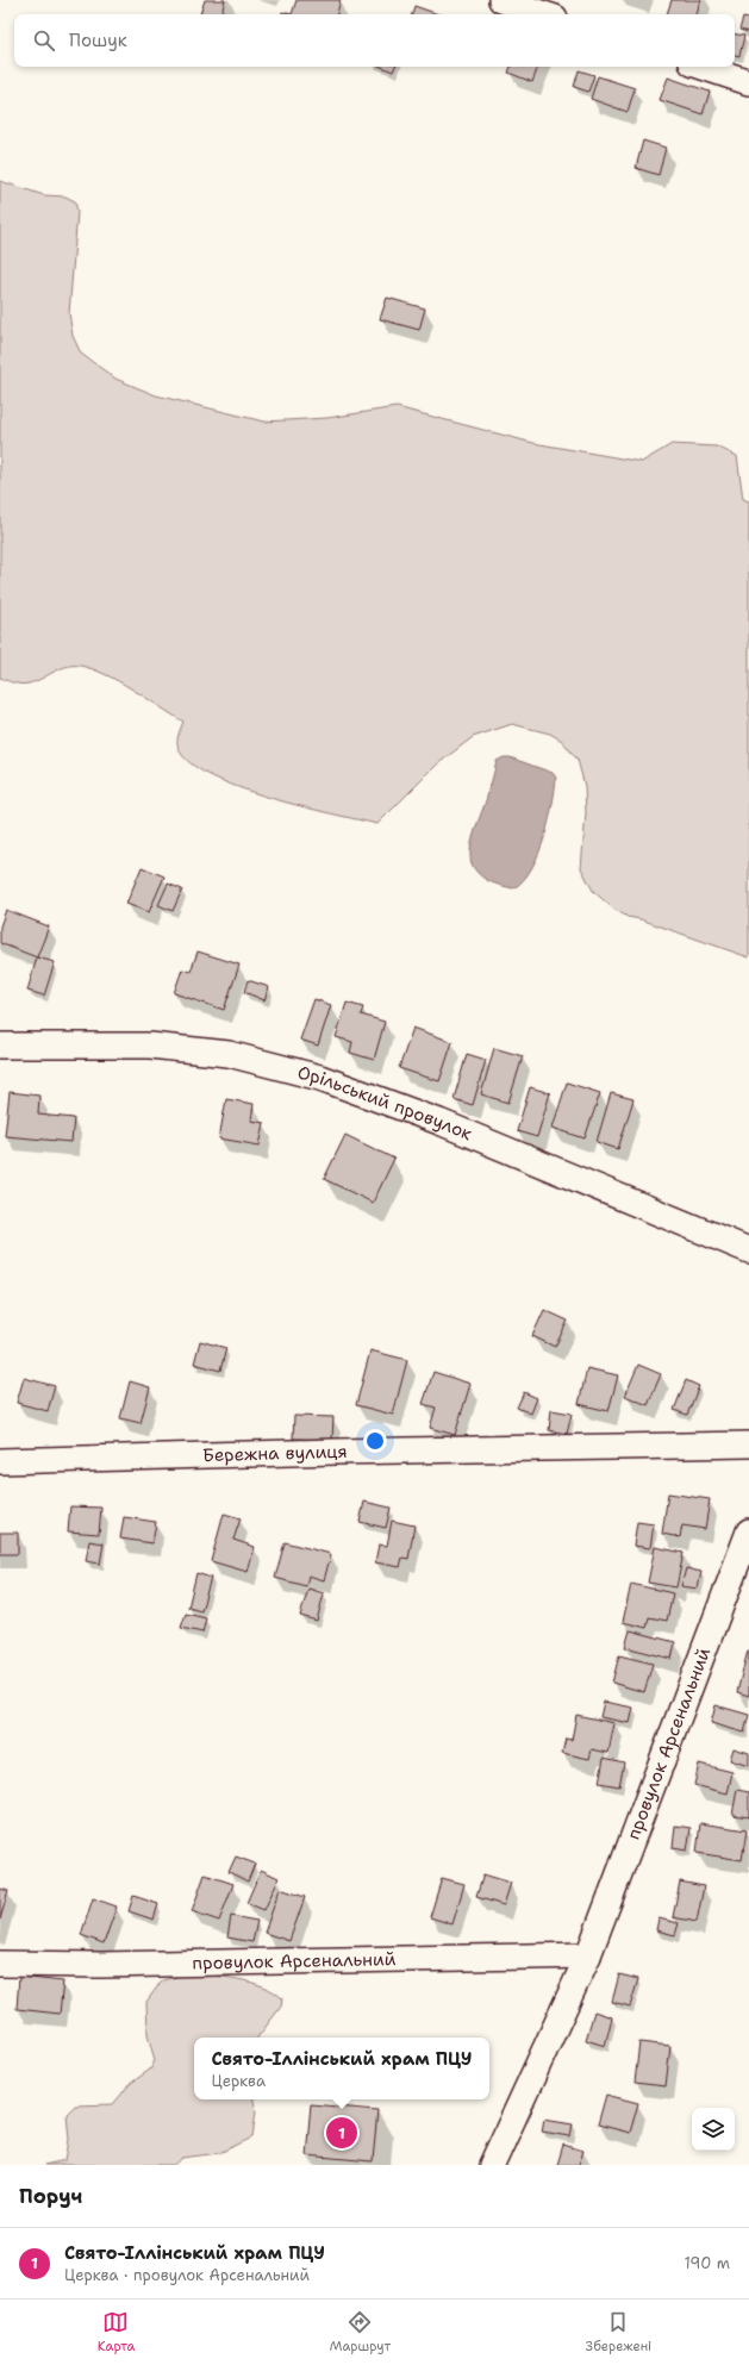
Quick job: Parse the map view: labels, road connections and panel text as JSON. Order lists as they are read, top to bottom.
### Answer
{
  "streets": {
    "street": ["Орільський провулок", "Бережна вулиця", "провулок Арсенальний"]
  },
  "page": {
    "search": "Пошук",
    "popup": ["Свято-Іллінський храм ПЦУ", "Церква"],
    "pins": "1",
    "heading": "Поруч",
    "list": [
      {
        "mark": "1",
        "name": "Свято-Іллінський храм ПЦУ",
        "note": "Церква · провулок Арсенальний",
        "value": "190 m"
      }
    ],
    "nav": ["Карта", "Маршрут", "Збережені"]
  }
}
